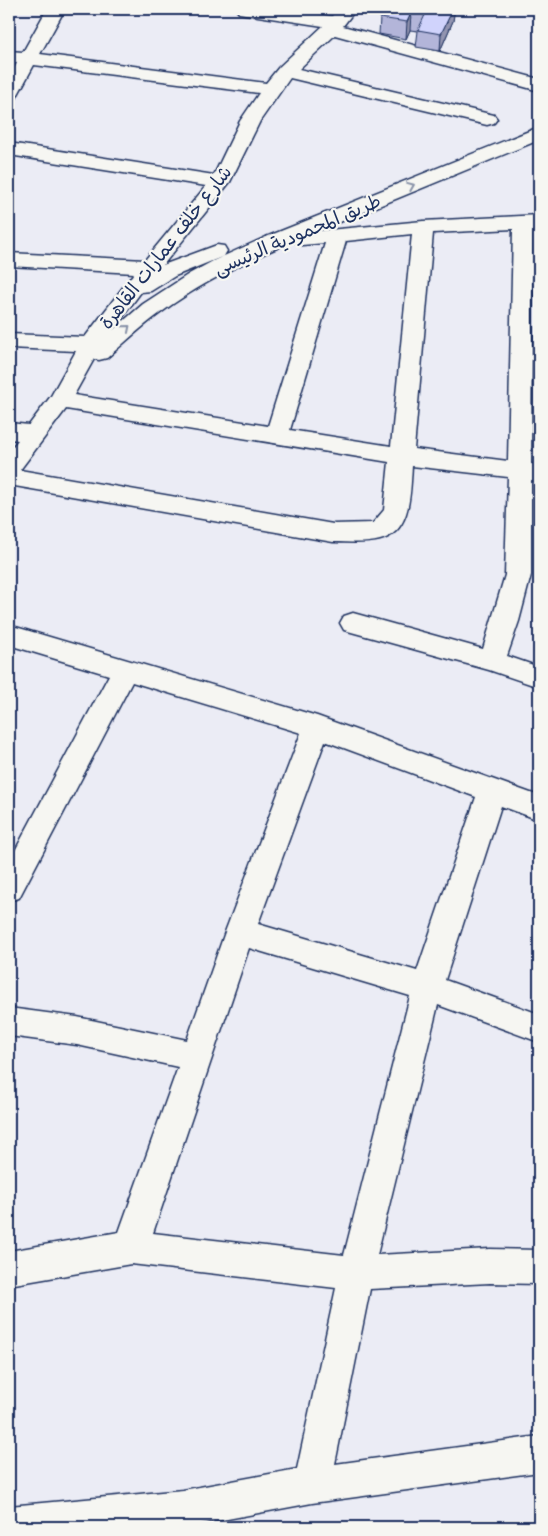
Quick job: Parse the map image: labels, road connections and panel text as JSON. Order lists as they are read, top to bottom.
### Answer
{
  "streets": {
    "street": ["طريق المحمودية الرئيسى", "شارع خلف عمارات القاهرة"]
  },
  "crossings": [
    ["طريق المحمودية الرئيسى", "شارع خلف عمارات القاهرة"]
  ]
}
